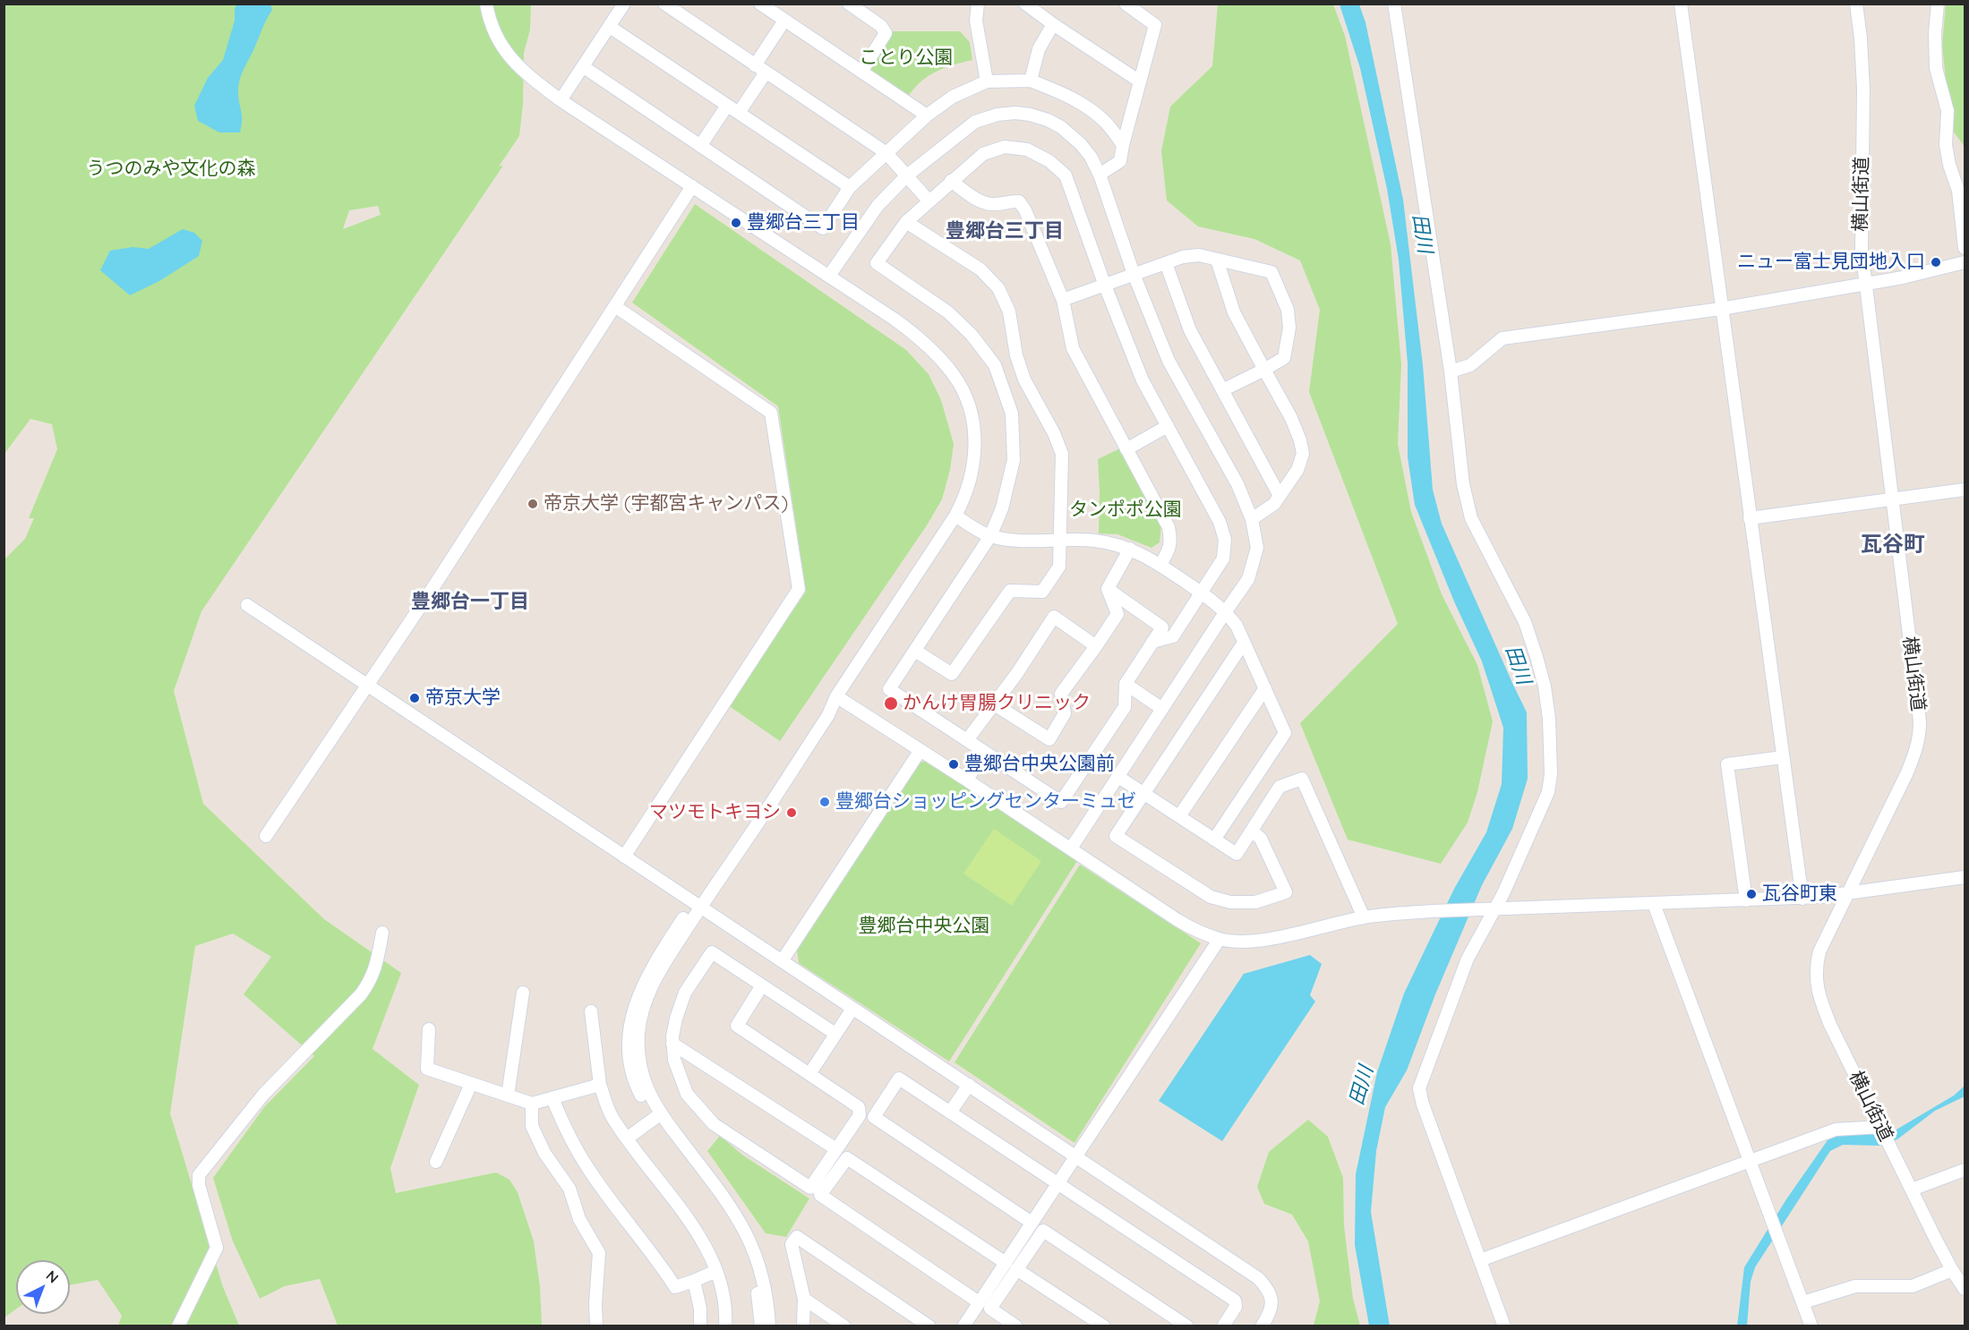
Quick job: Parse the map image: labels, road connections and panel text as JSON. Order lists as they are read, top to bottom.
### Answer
{
  "streets": {
    "street": ["横山街道"]
  },
  "districts": ["豊郷台三丁目", "瓦谷町", "豊郷台一丁目"],
  "water": ["田川"],
  "parks": [
    "ことり公園",
    "うつのみや文化の森",
    "タンポポ公園",
    "豊郷台中央公園"
  ],
  "places": [
    "豊郷台三丁目",
    "ニュー富士見団地入口",
    "帝京大学 (宇都宮キャンパス)",
    "帝京大学",
    "かんけ胃腸クリニック",
    "豊郷台中央公園前",
    "豊郷台ショッピングセンターミュゼ",
    "マツモトキヨシ",
    "瓦谷町東"
  ],
  "north": "top right"
}
